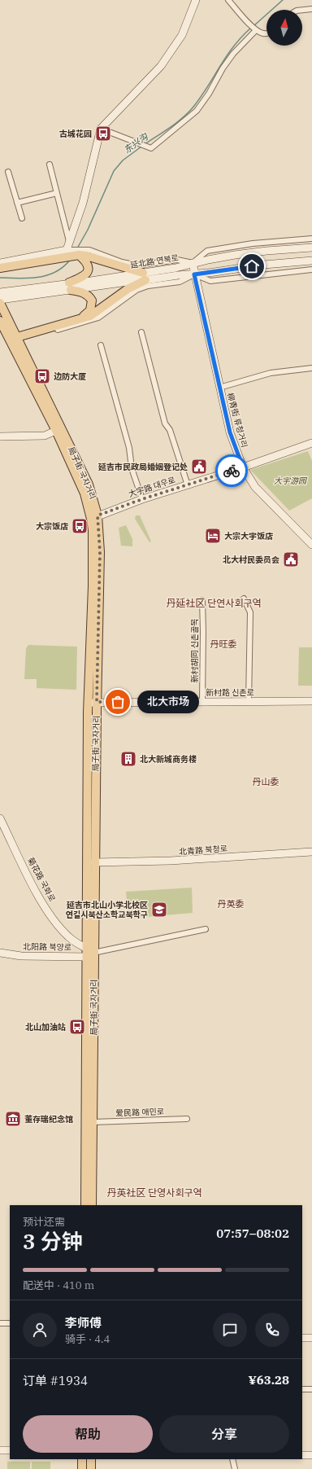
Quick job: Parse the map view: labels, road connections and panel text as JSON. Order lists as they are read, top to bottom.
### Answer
{
  "streets": {
    "main road": ["局子街 국자거리"],
    "street": [
      "延北路 연북로",
      "柳青街 류청거리",
      "大宇路 대우로",
      "新村胡同 신촌골목",
      "新村路 신촌로",
      "北青路 북청로",
      "菊花路 국화로",
      "北阳路 북양로",
      "爱民路 애민로"
    ]
  },
  "crossings": [
    ["延北路 연북로", "柳青街 류청거리"],
    ["柳青街 류청거리", "大宇路 대우로"],
    ["局子街 국자거리", "大宇路 대우로"],
    ["局子街 국자거리", "新村路 신촌로"],
    ["局子街 국자거리", "北青路 북청로"],
    ["局子街 국자거리", "菊花路 국화로"],
    ["局子街 국자거리", "北阳路 북양로"],
    ["局子街 국자거리", "爱民路 애민로"],
    ["新村胡同 신촌골목", "新村路 신촌로"],
    ["菊花路 국화로", "北阳路 북양로"]
  ],
  "districts": [
    "丹延社区 단연사회구역",
    "丹旺委",
    "丹山委",
    "丹英委",
    "丹英社区 단영사회구역"
  ],
  "water": ["东兴沟"],
  "parks": ["大宇游园"],
  "places": {
    "bus stop": [
      "古城花园",
      "边防大厦",
      "大宗饭店",
      "北山加油站"
    ],
    "public building": ["延吉市民政局婚姻登记处", "北大村民委员会"],
    "hotel": ["大宗大宇饭店"],
    "other": ["北大市场"],
    "building": ["北大新城商务楼"],
    "school or university": ["延吉市北山小学北校区 연길시북산소학교북학구"],
    "museum": ["董存瑞纪念馆"]
  },
  "north": "top",
  "page": {
    "bubble": "北大市场",
    "heading": ["3 分钟", "预计还需", "07:57–08:02"],
    "panel": [
      "李师傅",
      "骑手 · 4.4",
      "订单 #1934",
      "¥63.28"
    ],
    "bar": "配送中 · 410 m",
    "buttons": ["帮助", "分享"]
  }
}
